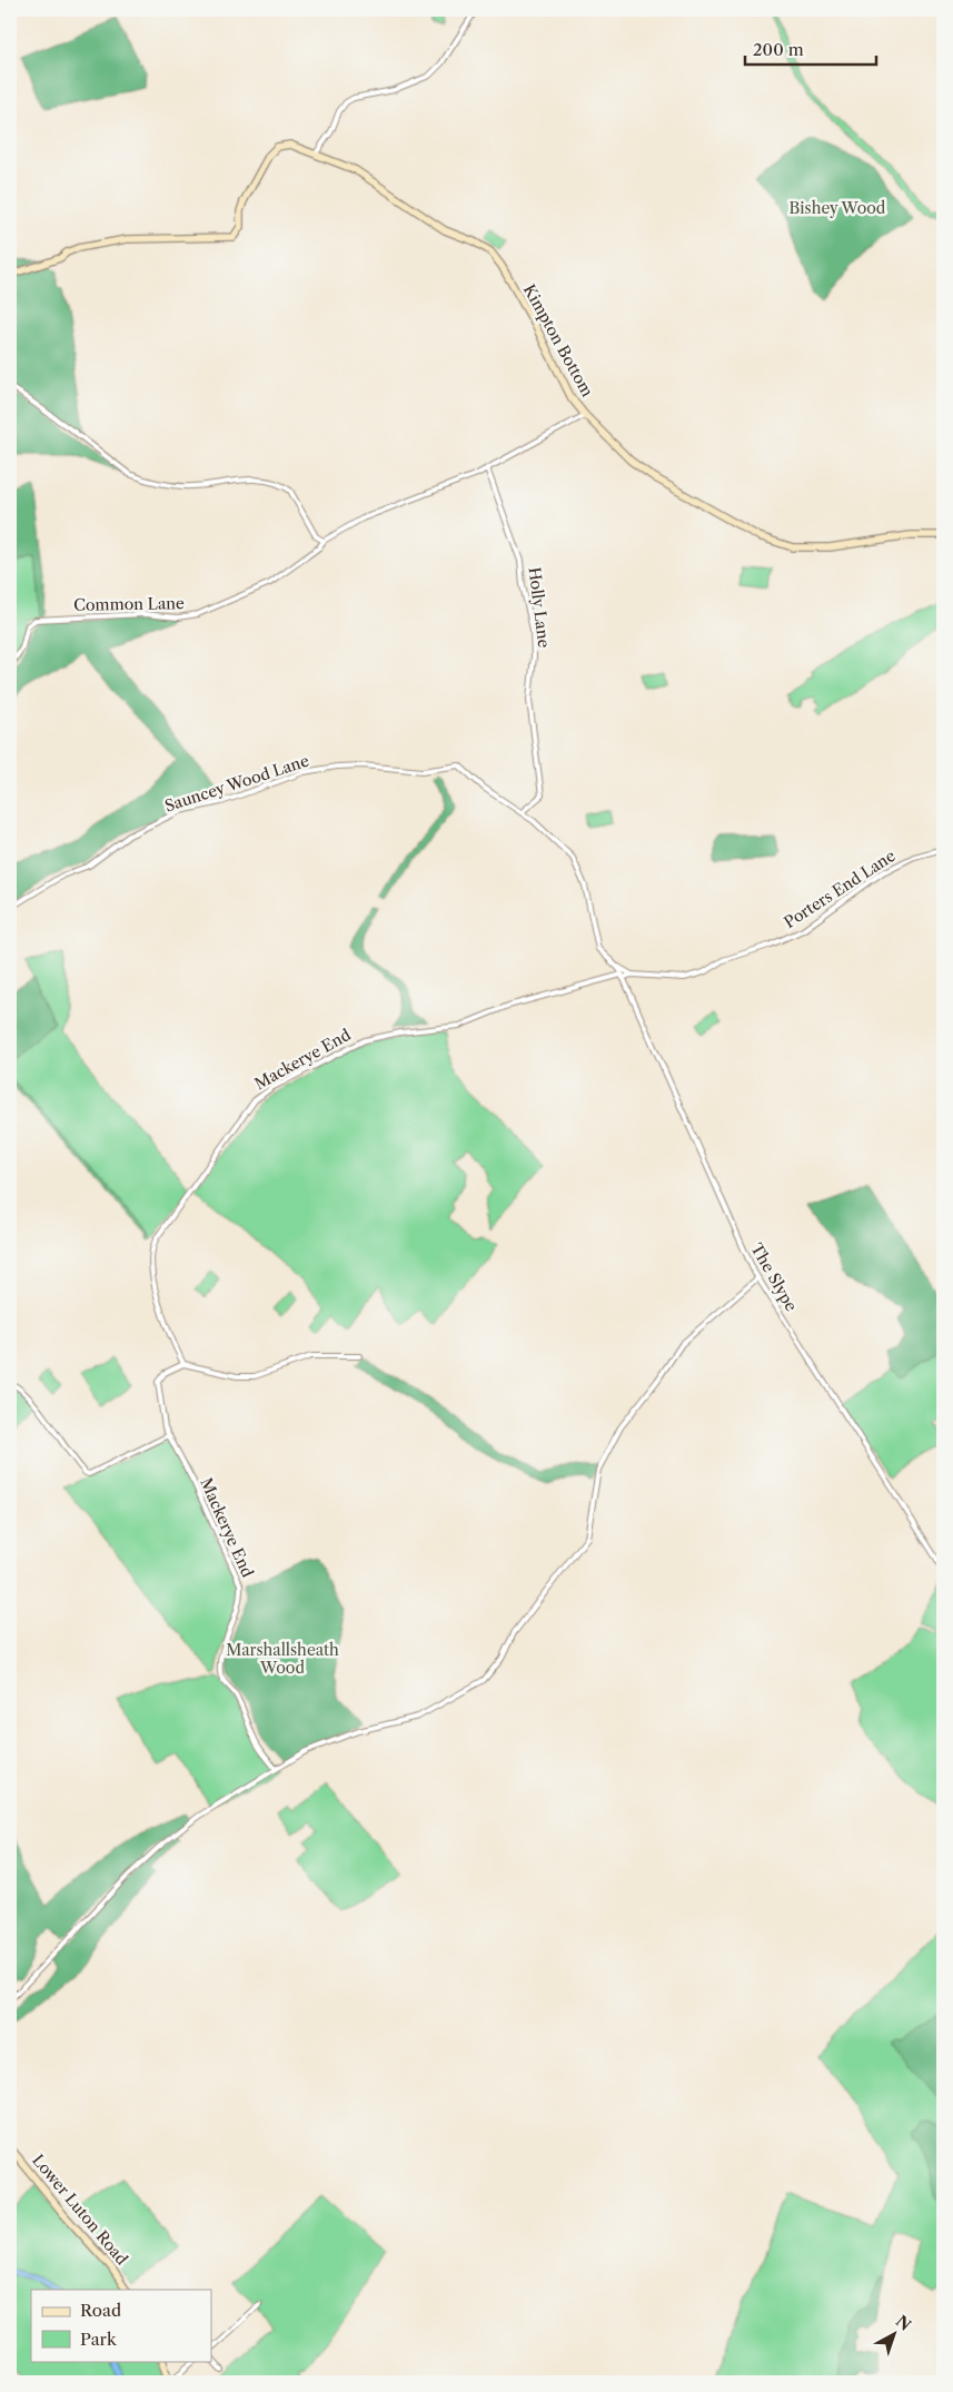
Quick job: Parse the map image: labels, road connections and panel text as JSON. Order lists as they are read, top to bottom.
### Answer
{
  "streets": {
    "main road": ["Kimpton Bottom", "Lower Luton Road"],
    "street": [
      "Common Lane",
      "Holly Lane",
      "Sauncey Wood Lane",
      "Porters End Lane",
      "Mackerye End",
      "The Slype"
    ]
  },
  "crossings": [
    ["Holly Lane", "Sauncey Wood Lane"],
    ["Sauncey Wood Lane", "Porters End Lane"],
    ["Sauncey Wood Lane", "Mackerye End"],
    ["Sauncey Wood Lane", "The Slype"],
    ["Porters End Lane", "Mackerye End"],
    ["Porters End Lane", "The Slype"],
    ["Mackerye End", "The Slype"]
  ],
  "parks": ["Bishey Wood", "Marshallsheath Wood"],
  "legend": ["Road", "Park"],
  "scale_bar": "200 m",
  "north": "top right"
}
